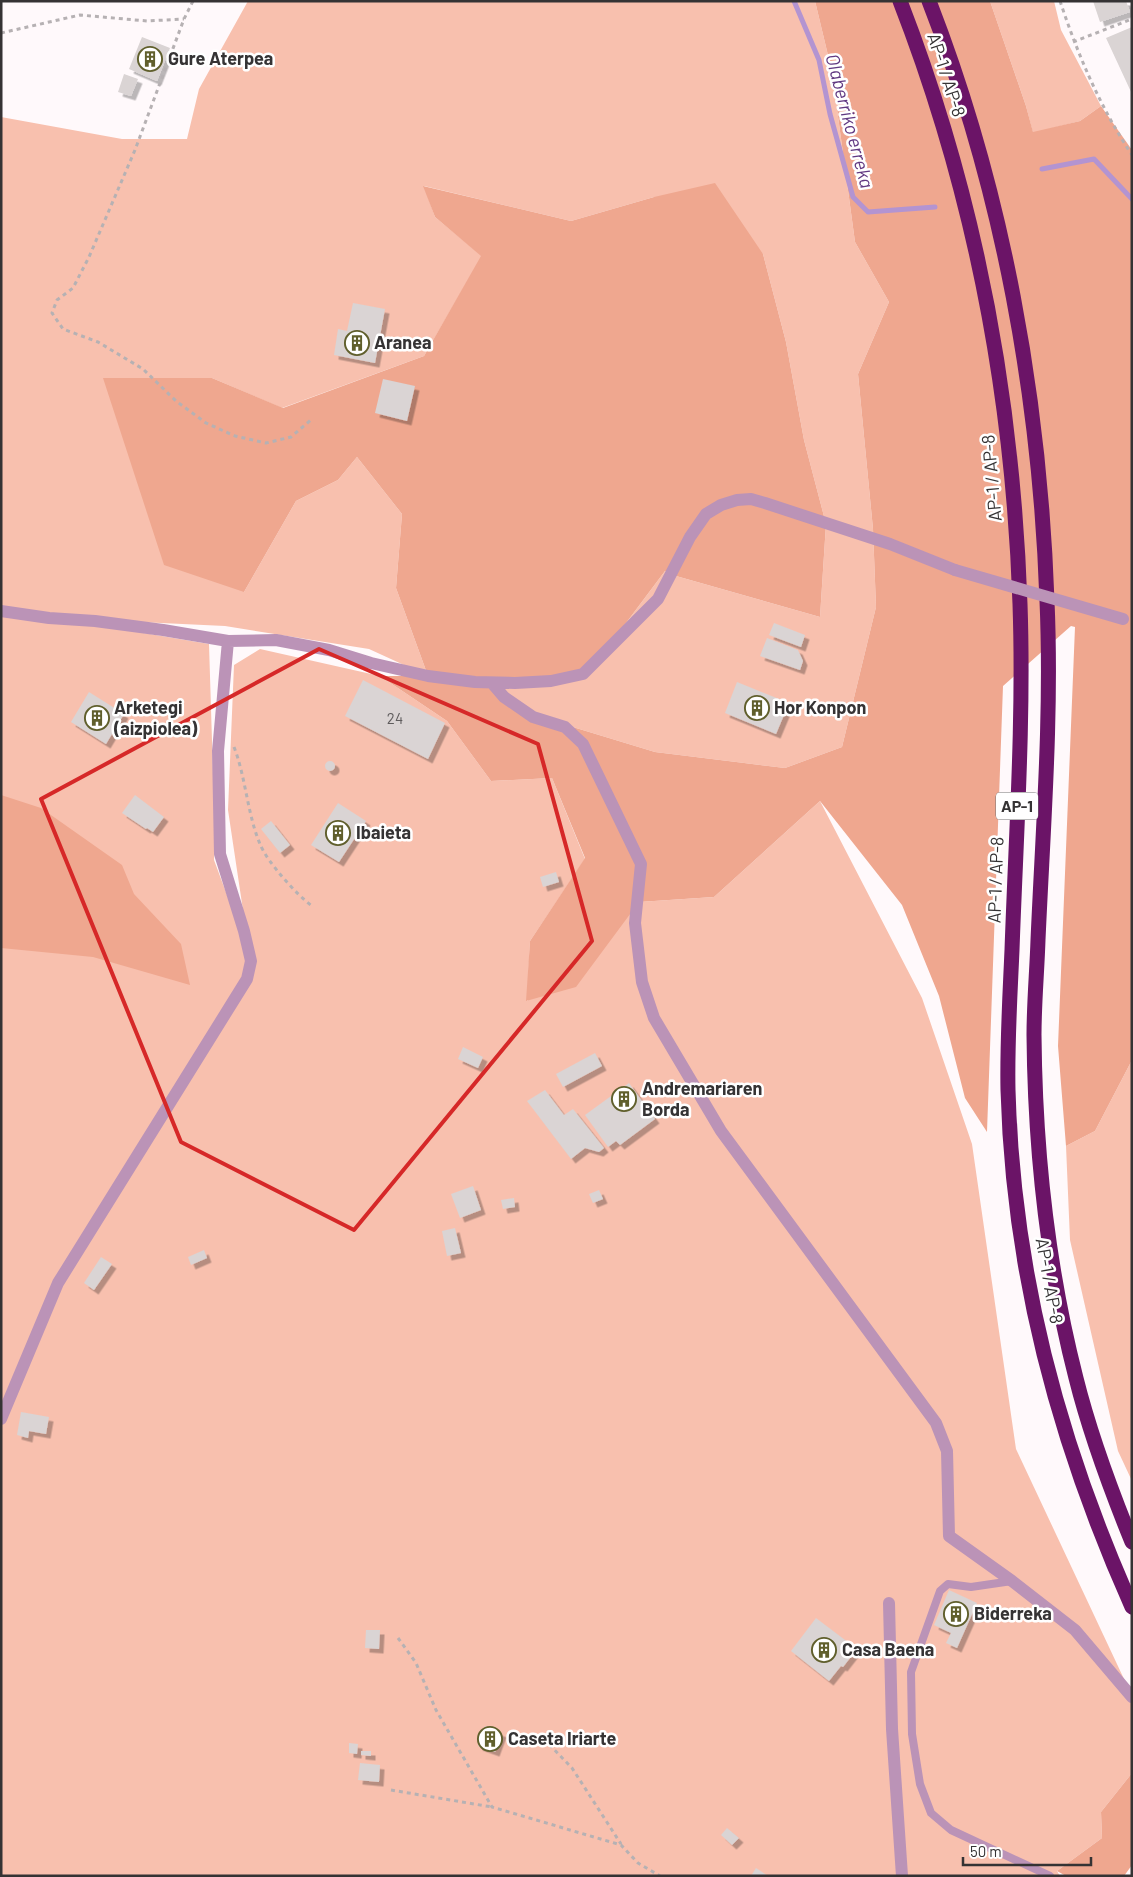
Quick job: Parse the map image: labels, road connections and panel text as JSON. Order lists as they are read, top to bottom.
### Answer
{
  "streets": {
    "highway": ["AP-1 / AP-8", "AP-1"]
  },
  "water": ["Olaberriko erreka"],
  "places": {
    "building": [
      "Gure Aterpea",
      "Aranea",
      "Hor Konpon",
      "Arketegi (aizpiolea)",
      "Ibaieta",
      "Andremariaren Borda",
      "Biderreka",
      "Casa Baena",
      "Caseta Iriarte"
    ]
  },
  "house_numbers": ["24"],
  "scale_bar": "50 m"
}
